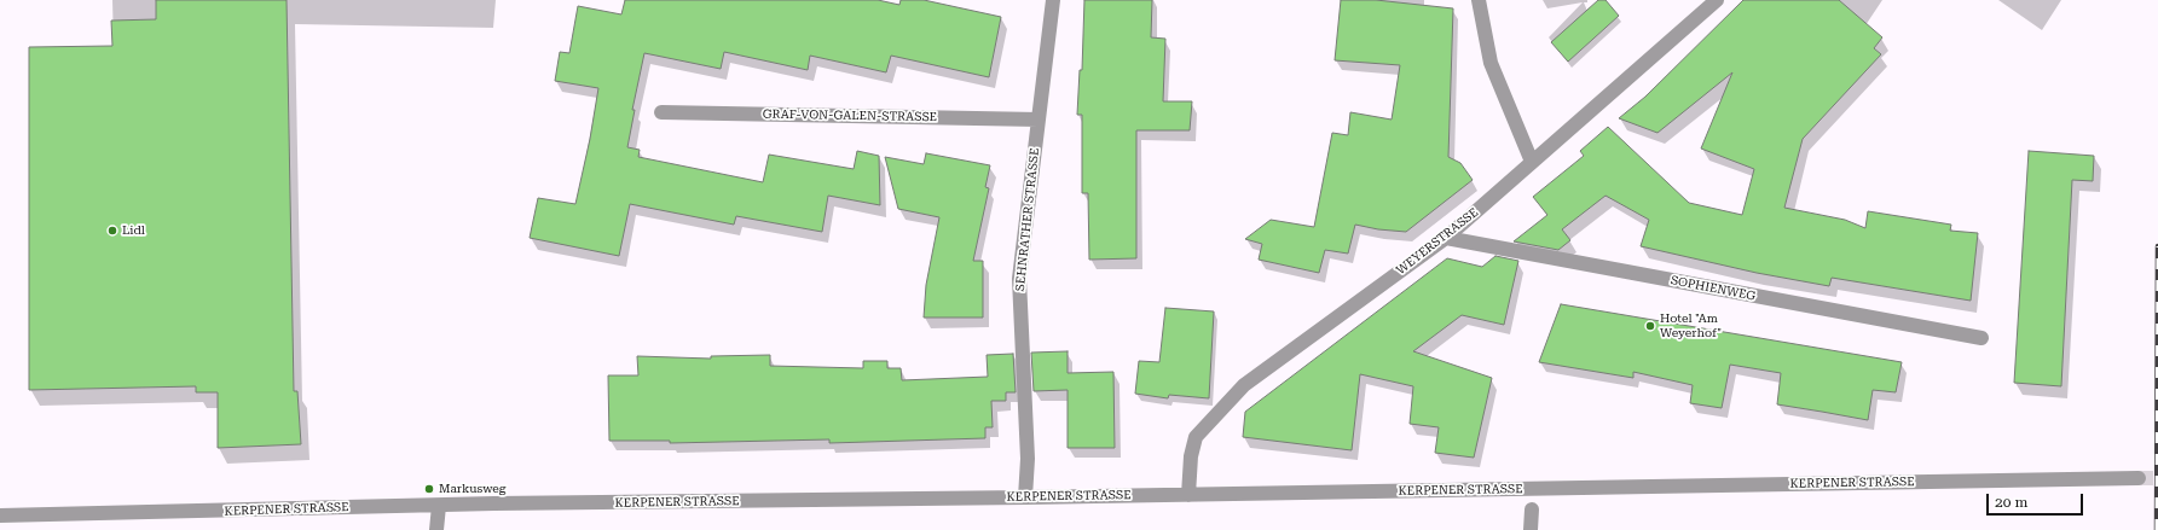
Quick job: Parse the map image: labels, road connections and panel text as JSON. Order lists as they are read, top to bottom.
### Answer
{
  "streets": {
    "street": [
      "GRAF-VON-GALEN-STRASSE",
      "SEHNRATHER STRASSE",
      "WEYERSTRASSE",
      "SOPHIENWEG",
      "KERPENER STRASSE"
    ]
  },
  "crossings": [
    ["GRAF-VON-GALEN-STRASSE", "SEHNRATHER STRASSE"],
    ["SEHNRATHER STRASSE", "KERPENER STRASSE"],
    ["WEYERSTRASSE", "SOPHIENWEG"],
    ["WEYERSTRASSE", "KERPENER STRASSE"]
  ],
  "places": ["Lidl", "Hotel \"Am Weyerhof\"", "Markusweg"],
  "scale_bar": "20 m"
}
